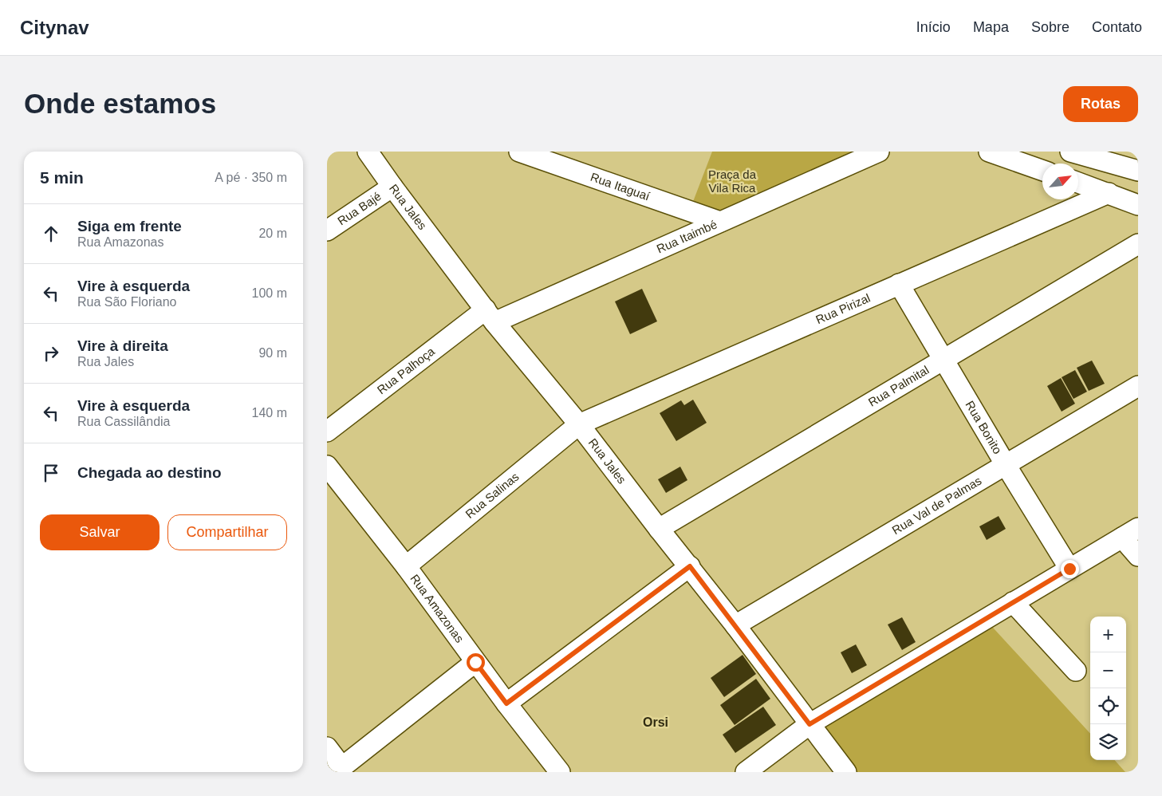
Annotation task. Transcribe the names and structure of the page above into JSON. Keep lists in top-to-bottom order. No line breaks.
{"streets":{"street":["Rua Itaguaí","Rua Jales","Rua Bajé","Rua Itaimbé","Rua Pirizal","Rua Palhoça","Rua Palmital","Rua Bonito","Rua Salinas","Rua Val de Palmas","Rua Amazonas"]},"crossings":[["Rua Itaguaí","Rua Itaimbé"],["Rua Jales","Rua Bajé"],["Rua Jales","Rua Itaimbé"],["Rua Jales","Rua Pirizal"],["Rua Jales","Rua Palhoça"],["Rua Jales","Rua Palmital"],["Rua Jales","Rua Salinas"],["Rua Jales","Rua Val de Palmas"],["Rua Itaimbé","Rua Palhoça"],["Rua Pirizal","Rua Bonito"],["Rua Pirizal","Rua Salinas"],["Rua Palmital","Rua Bonito"],["Rua Bonito","Rua Val de Palmas"],["Rua Salinas","Rua Amazonas"]],"districts":["Orsi"],"parks":["Praça da Vila Rica"],"north":"top right","page":{"header":"Citynav","nav":["Início","Mapa","Sobre","Contato"],"buttons":["Rotas",["Salvar","Compartilhar"]],"title":"Onde estamos","heading":["5 min","A pé · 350 m"],"list":[["Siga em frente","Rua Amazonas","20 m"],["Vire à esquerda","Rua São Floriano","100 m"],["Vire à direita","Rua Jales","90 m"],["Vire à esquerda","Rua Cassilândia","140 m"],"Chegada ao destino"],"map_buttons":["+","−"]}}
